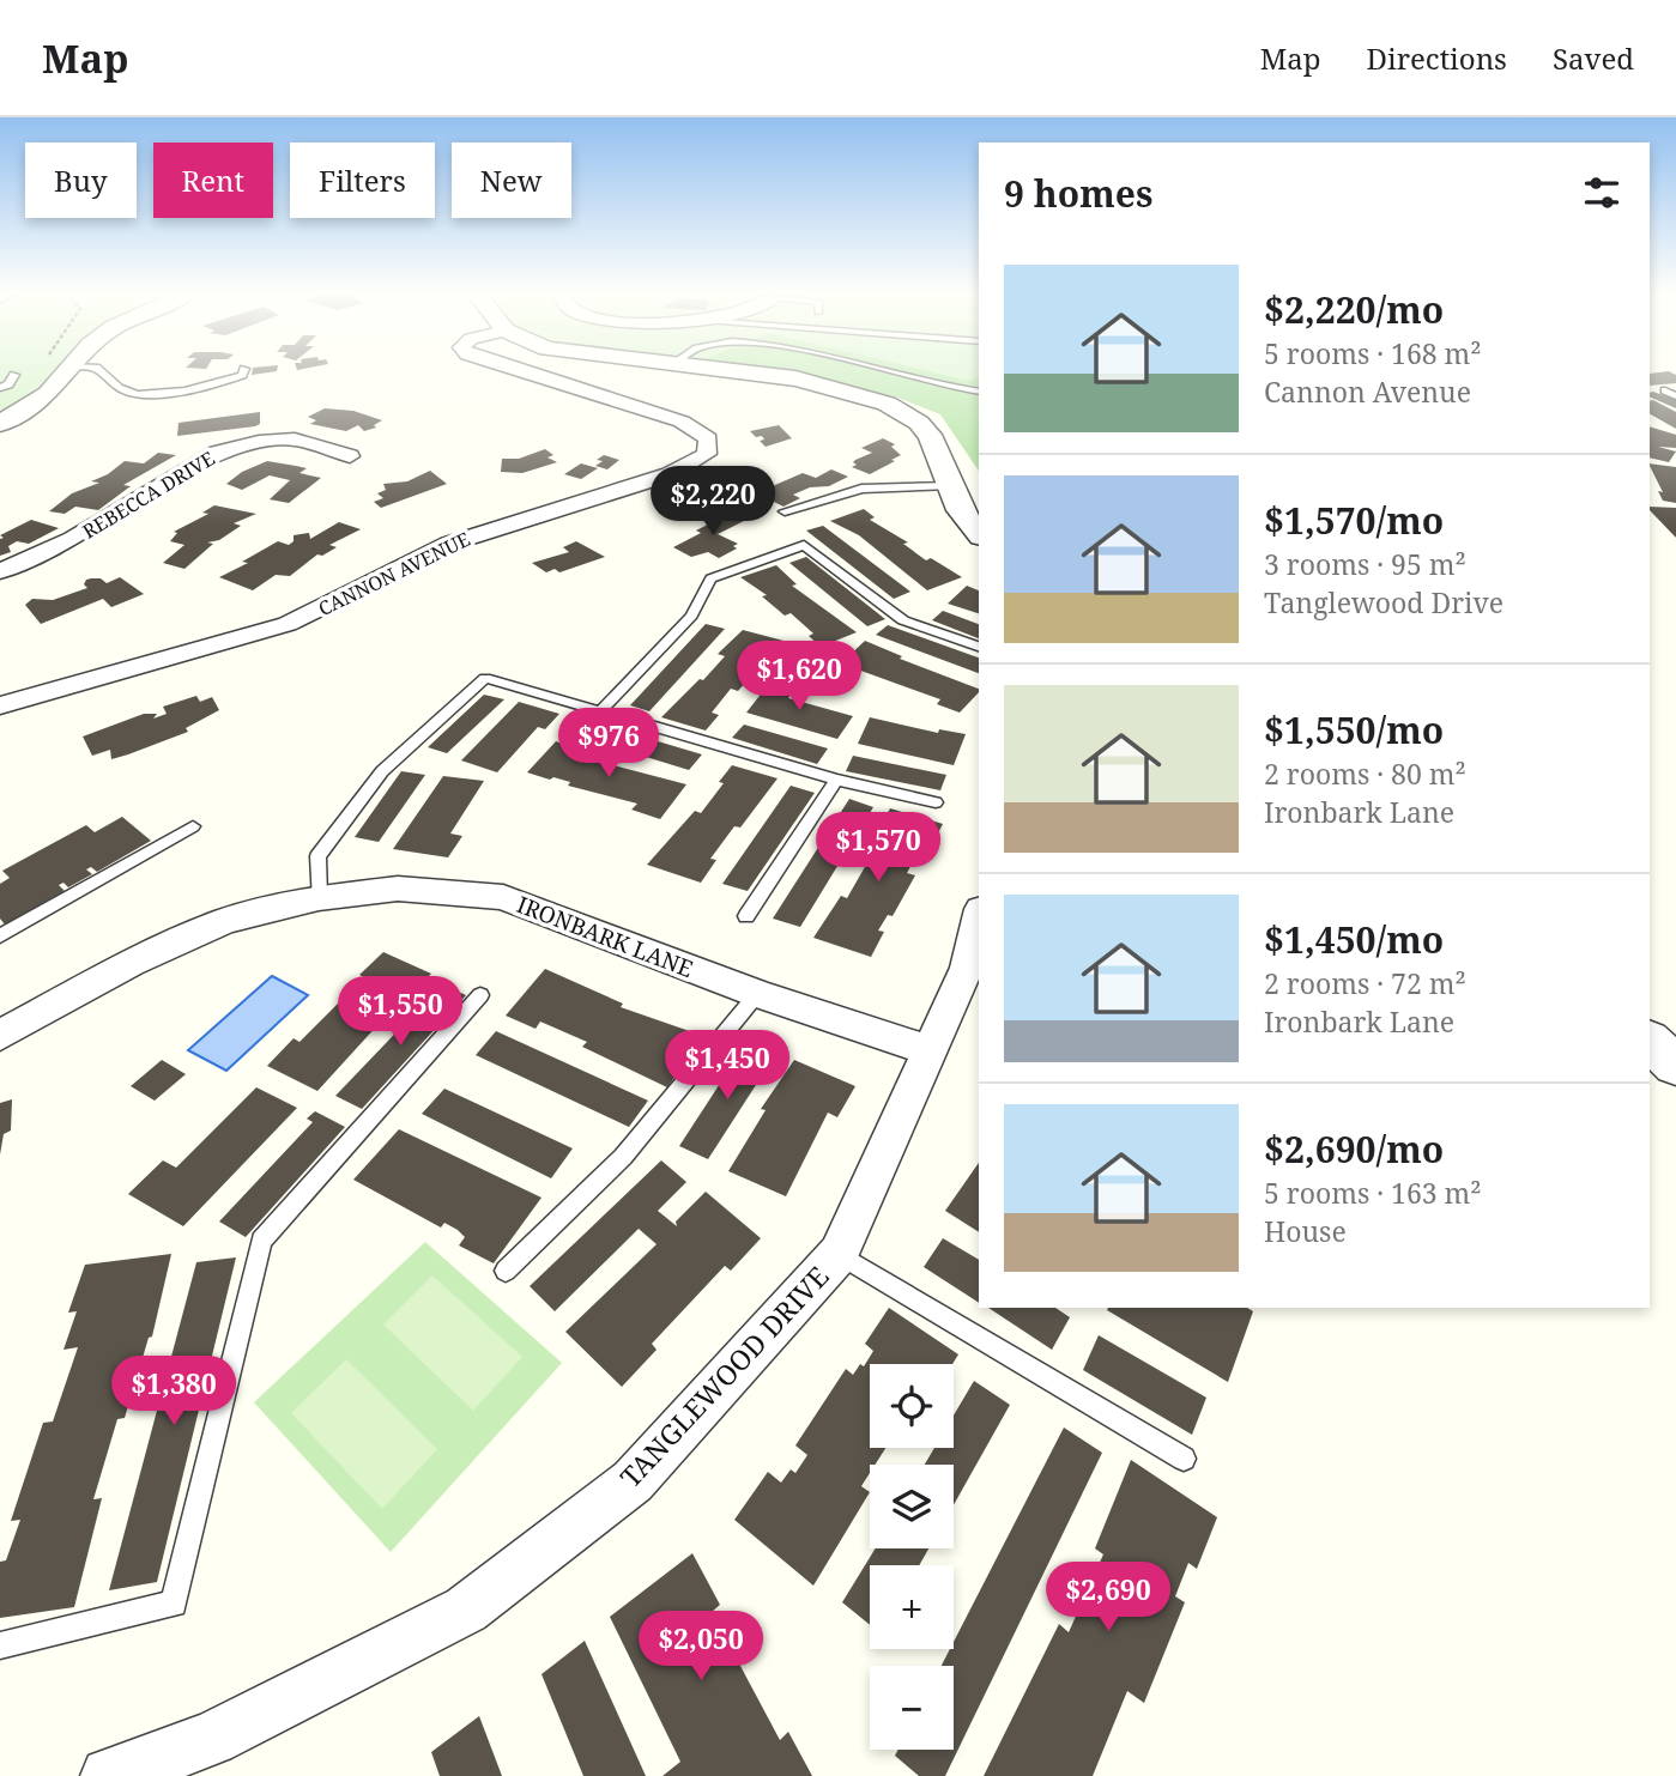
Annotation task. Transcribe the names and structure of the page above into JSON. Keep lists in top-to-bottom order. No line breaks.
{"streets":{"street":["REBECCA DRIVE","CANNON AVENUE","IRONBARK LANE","TANGLEWOOD DRIVE"]},"crossings":[["IRONBARK LANE","TANGLEWOOD DRIVE"]],"page":{"header":"Map","nav":["Map","Directions","Saved"],"chip":["Buy","Rent","Filters","New"],"heading":"9 homes","list":[{"name":"$2,220/mo","note":"5 rooms · 168 m² · Cannon Avenue"},{"name":"$1,570/mo","note":"3 rooms · 95 m² · Tanglewood Drive"},{"name":"$1,550/mo","note":"2 rooms · 80 m² · Ironbark Lane"},{"name":"$1,450/mo","note":"2 rooms · 72 m² · Ironbark Lane"},{"name":"$2,690/mo","note":"5 rooms · 163 m² · House"}],"price":["$2,220","$1,620","$976","$1,570","$1,550","$1,450","$1,380","$2,690","$2,050"],"map_buttons":["+","−"]}}
